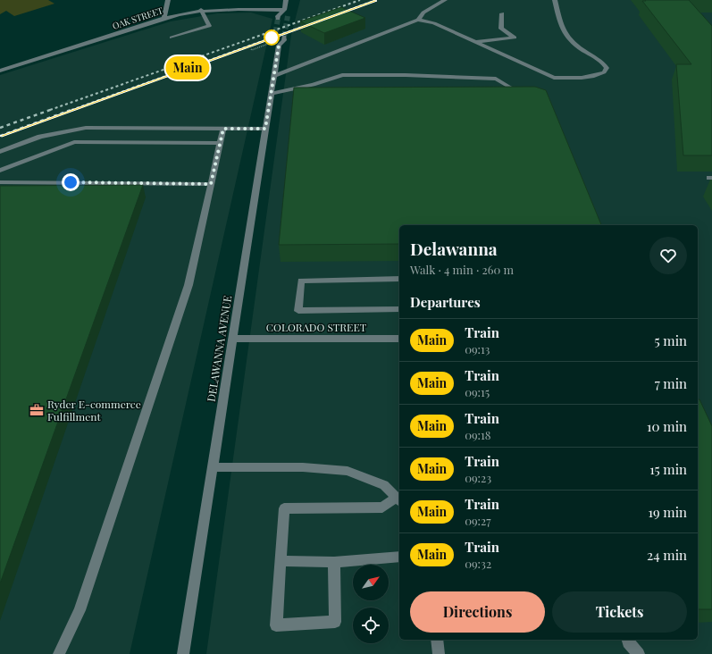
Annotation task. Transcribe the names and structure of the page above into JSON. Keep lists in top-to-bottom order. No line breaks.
{"streets":{"street":["OAK STREET","COLORADO STREET","DELAWANNA AVENUE"]},"crossings":[["COLORADO STREET","DELAWANNA AVENUE"]],"places":{"office":["Ryder E-commerce Fulfillment"]},"north":"top right","page":{"on_map":"Main","heading":[["Delawanna","Walk · 4 min · 260 m"],"Departures"],"list":[{"mark":"Main","name":"Train","note":"09:13","value":"5 min"},{"mark":"Main","name":"Train","note":"09:15","value":"7 min"},{"mark":"Main","name":"Train","note":"09:18","value":"10 min"},{"mark":"Main","name":"Train","note":"09:23","value":"15 min"},{"mark":"Main","name":"Train","note":"09:27","value":"19 min"},{"mark":"Main","name":"Train","note":"09:32","value":"24 min"}],"buttons":["Directions","Tickets"]}}
